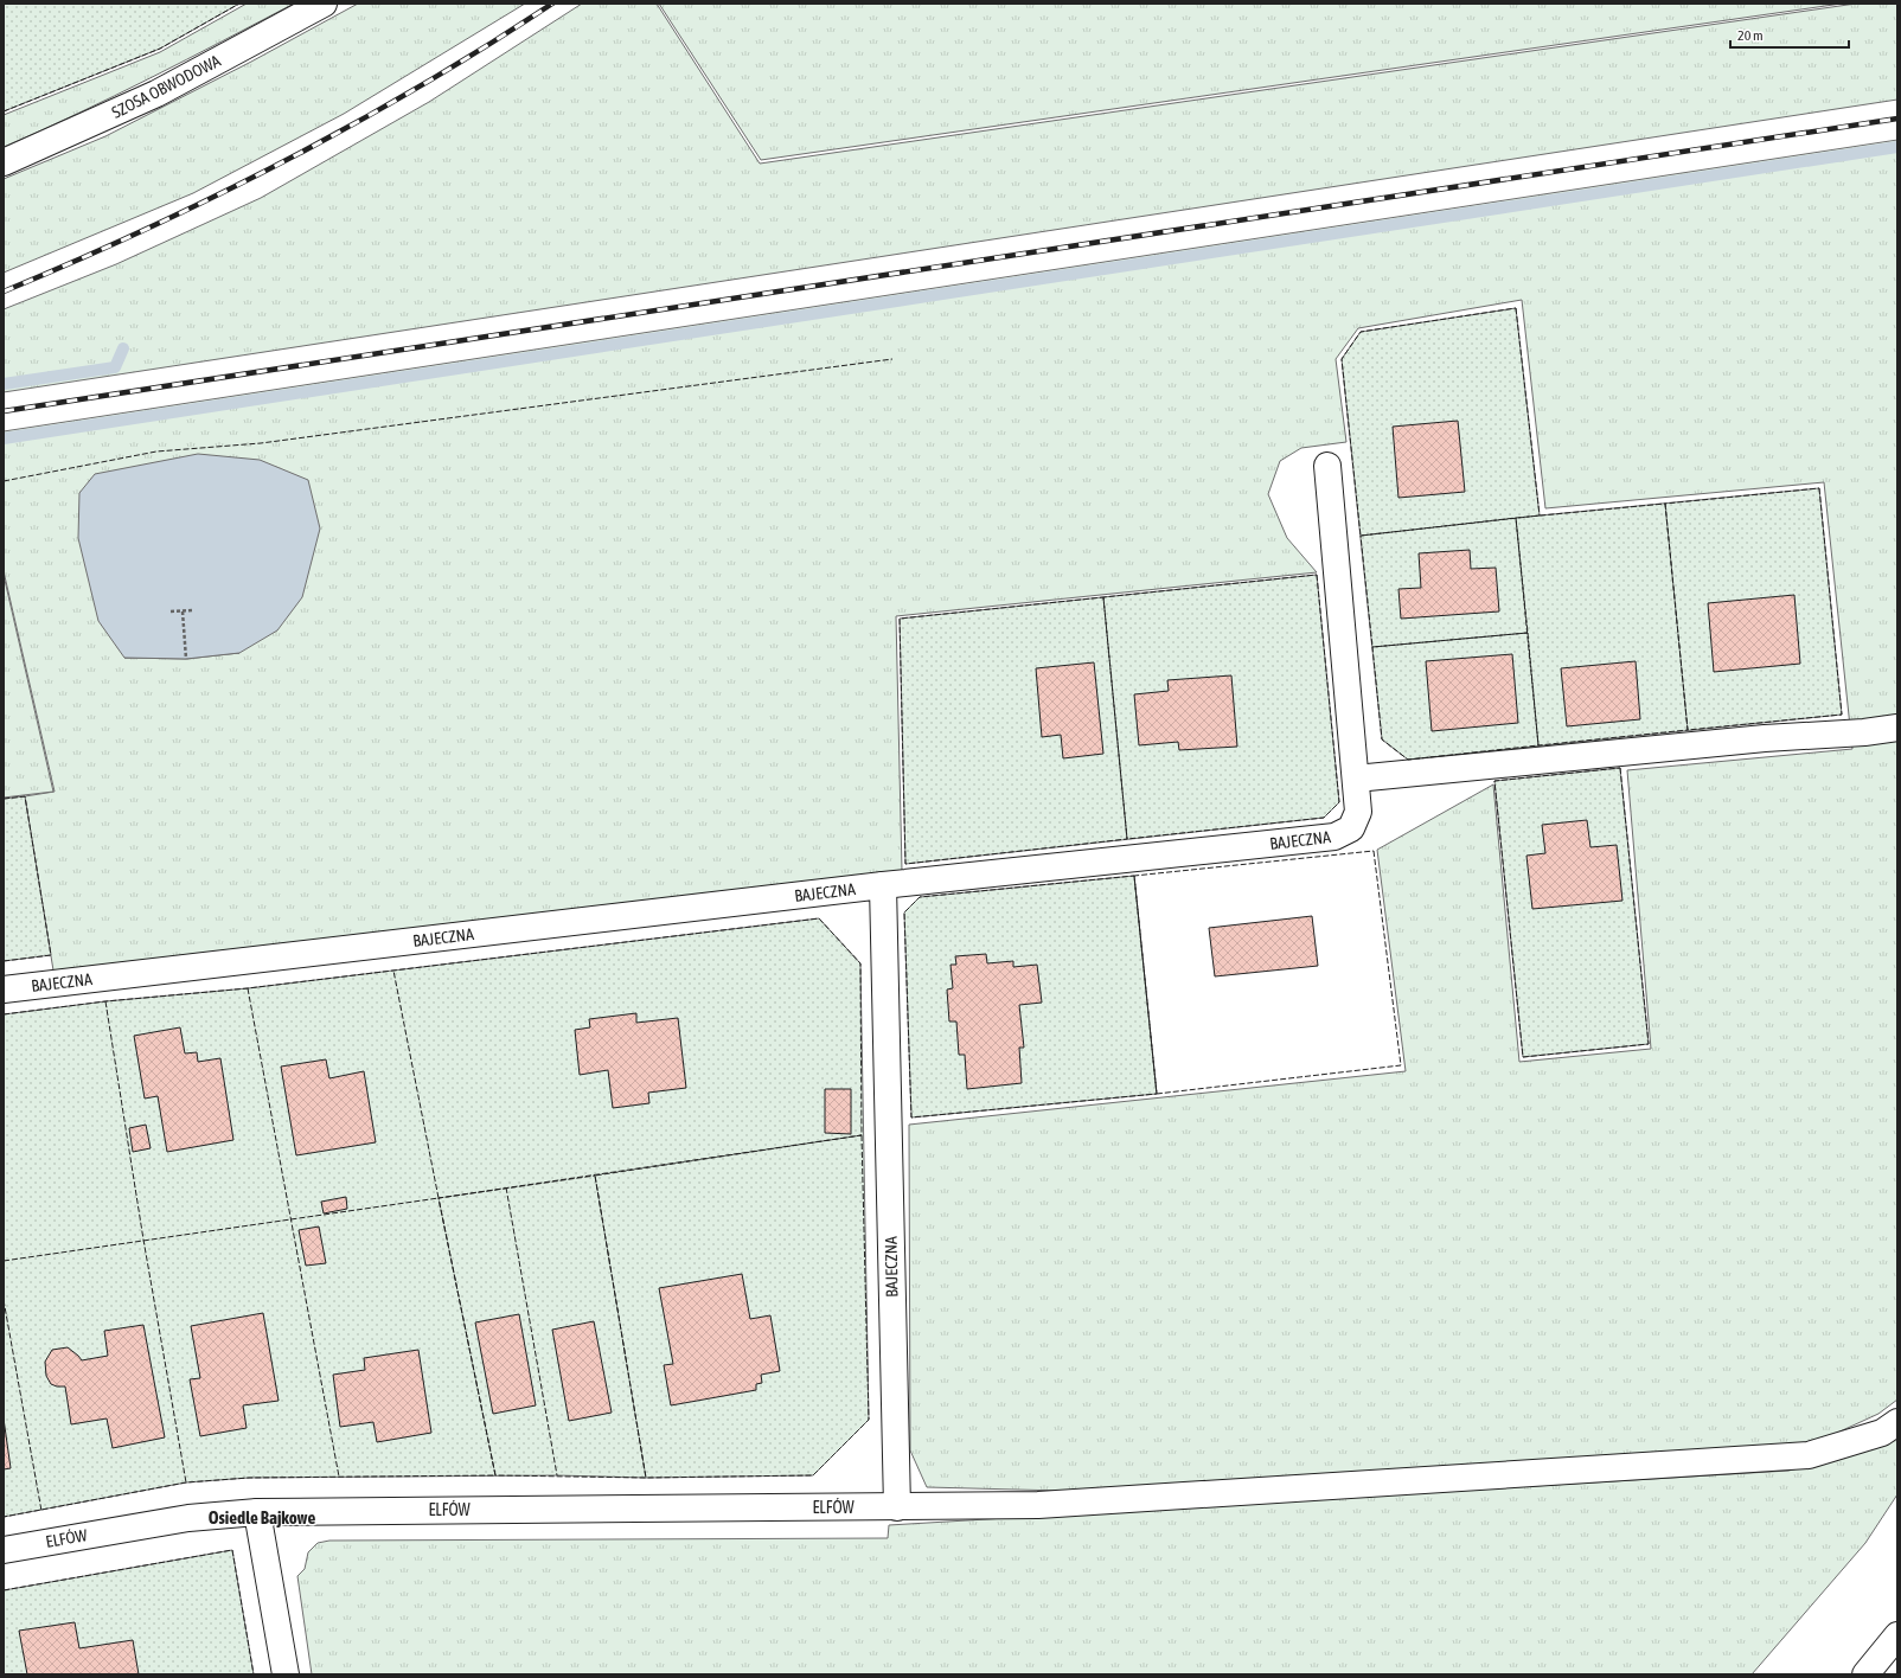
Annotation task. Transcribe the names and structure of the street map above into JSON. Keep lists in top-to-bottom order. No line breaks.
{"streets":{"street":["SZOSA OBWODOWA","BAJECZNA","ELFÓW"]},"crossings":[["BAJECZNA","ELFÓW"]],"districts":["Osiedle Bajkowe"],"scale_bar":"20 m"}
